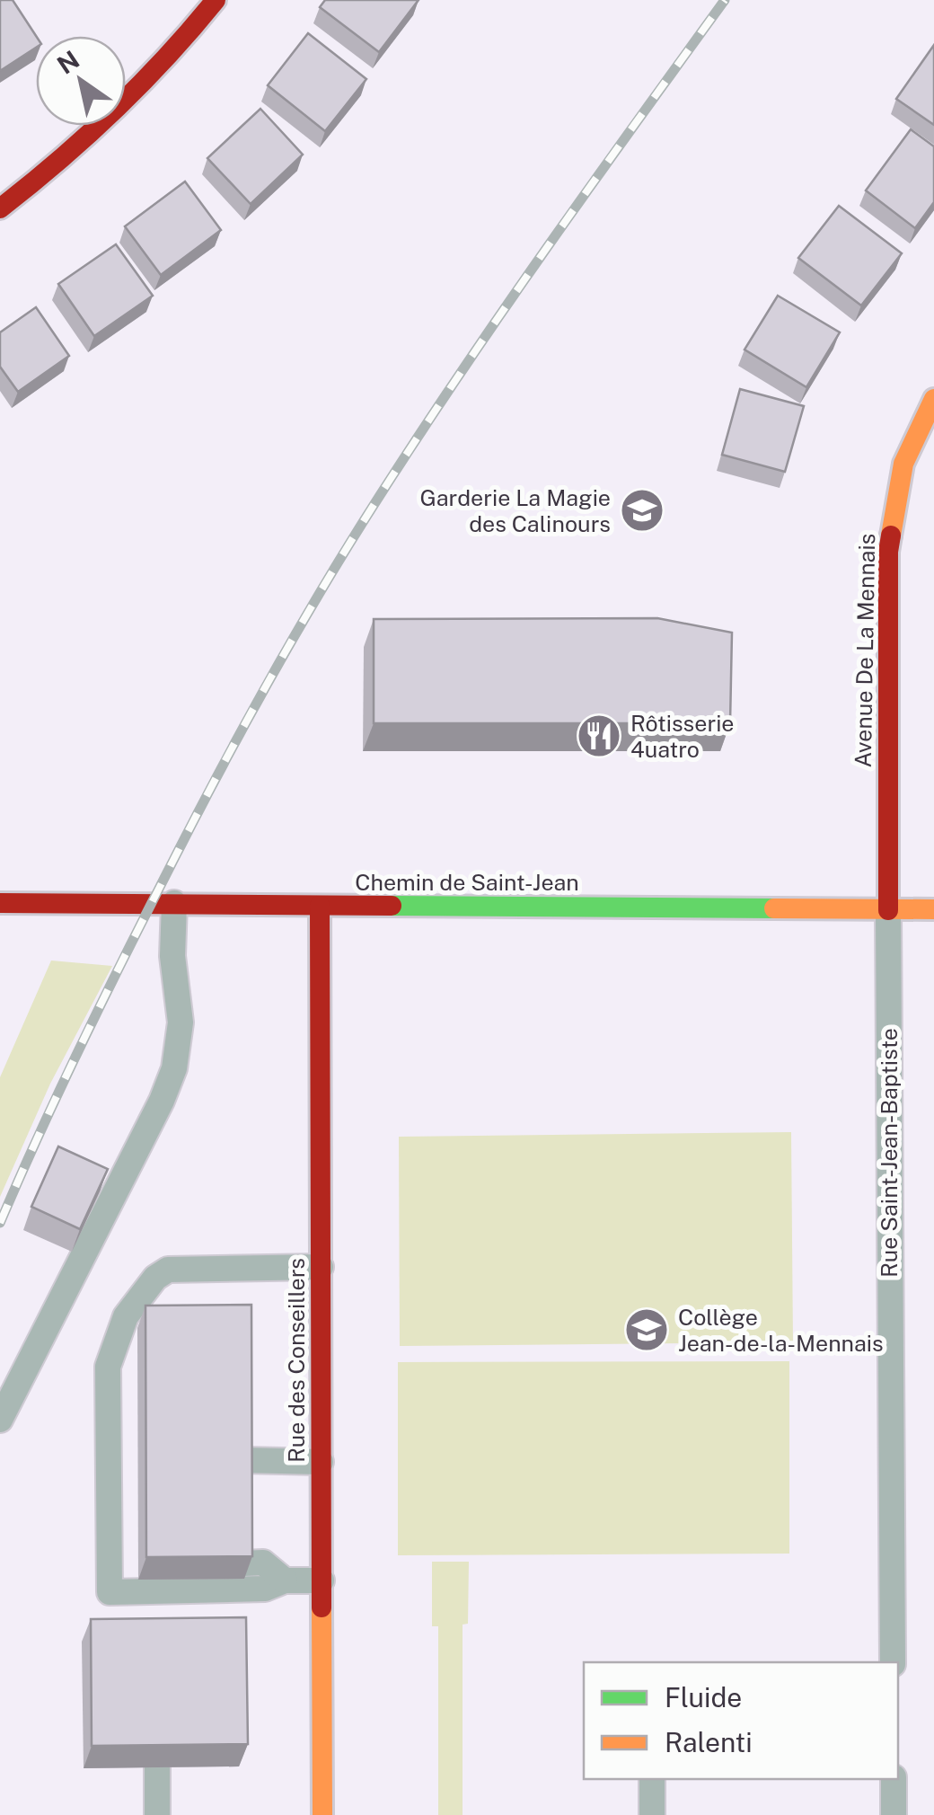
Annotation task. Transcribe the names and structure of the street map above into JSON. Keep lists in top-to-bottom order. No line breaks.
{"streets":{"street":["Avenue De La Mennais","Chemin de Saint-Jean","Rue des Conseillers"],"lane":["Rue Saint-Jean-Baptiste"]},"crossings":[["Avenue De La Mennais","Chemin de Saint-Jean"],["Avenue De La Mennais","Rue Saint-Jean-Baptiste"],["Chemin de Saint-Jean","Rue Saint-Jean-Baptiste"],["Chemin de Saint-Jean","Rue des Conseillers"]],"places":{"school or university":["Garderie La Magie des Calinours","Collège Jean-de-la-Mennais"],"restaurant":["Rôtisserie 4uatro"]},"legend":["Fluide","Ralenti"],"north":"top left"}
